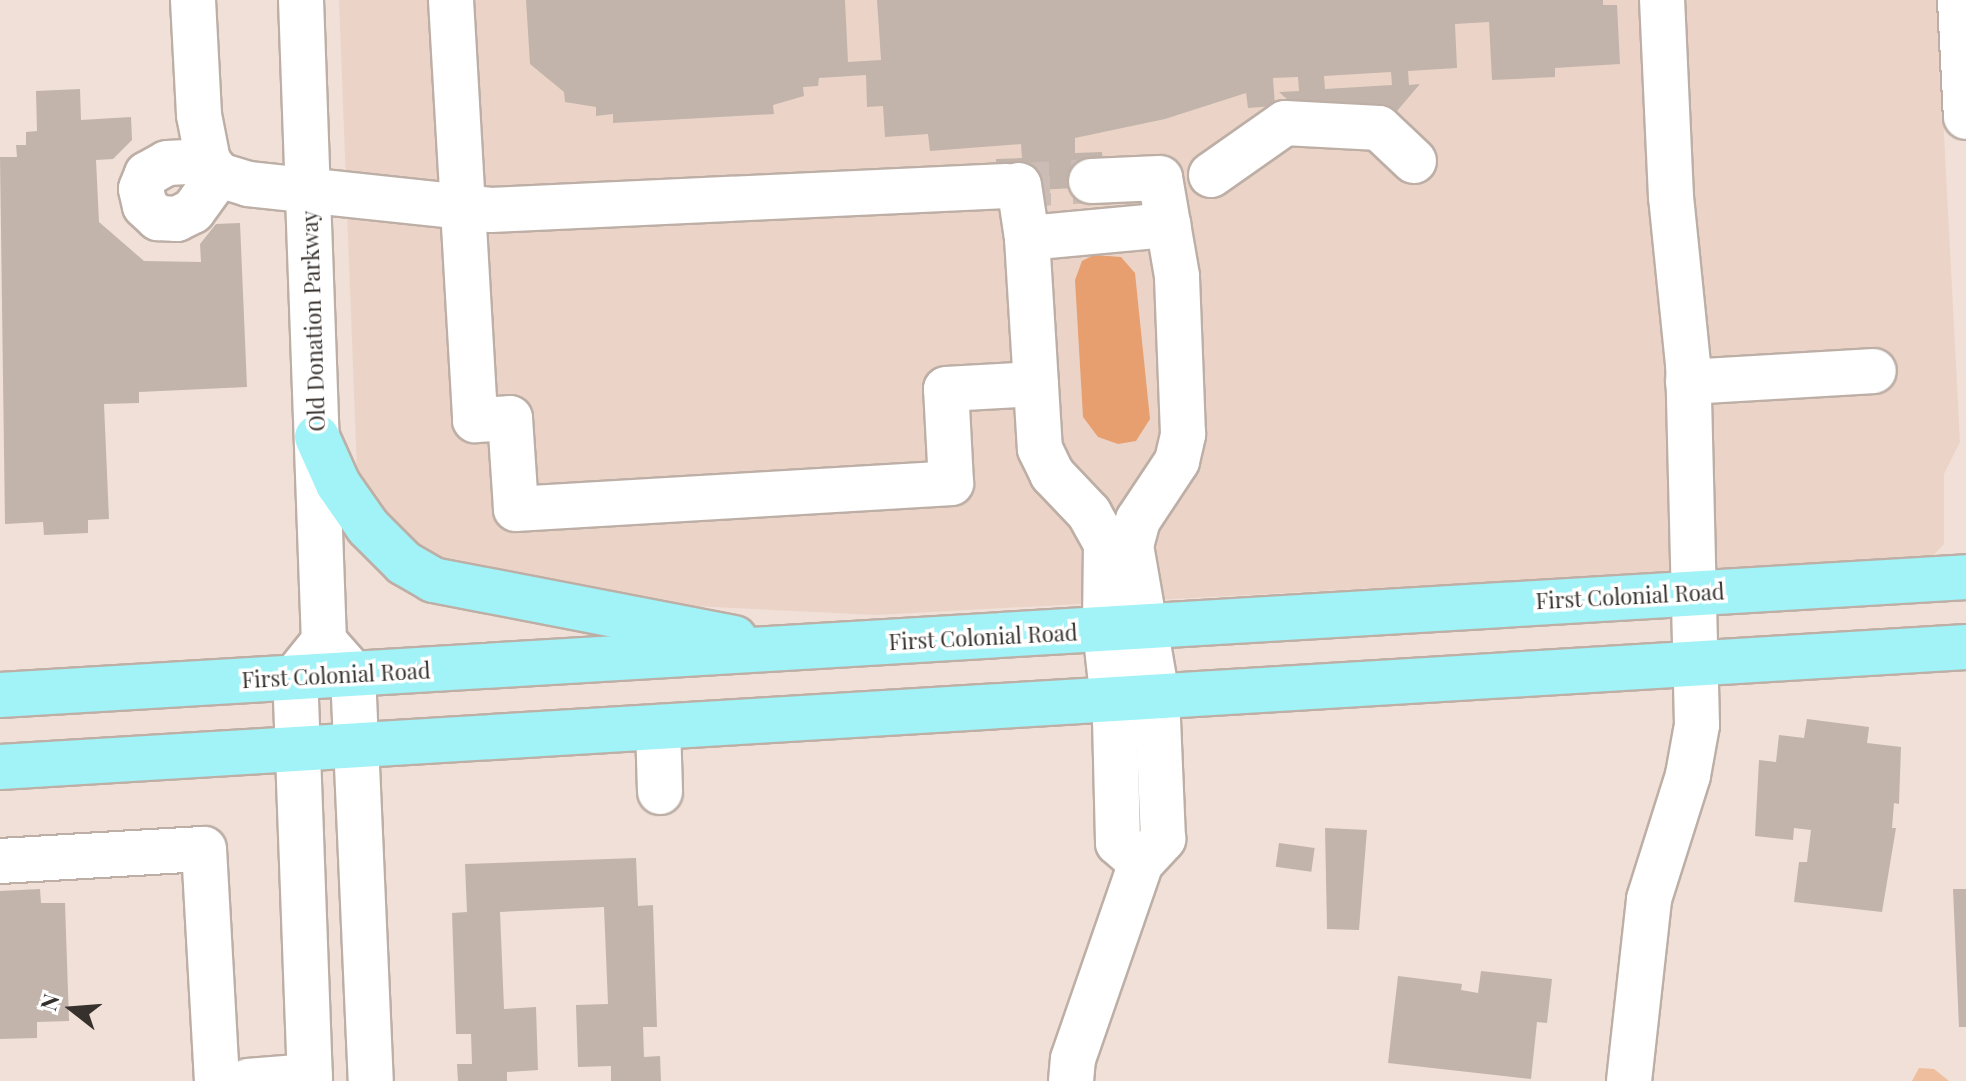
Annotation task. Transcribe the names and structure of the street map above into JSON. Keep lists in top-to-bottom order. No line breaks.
{"streets":{"main road":["First Colonial Road"],"street":["Old Donation Parkway"]},"north":"left"}
